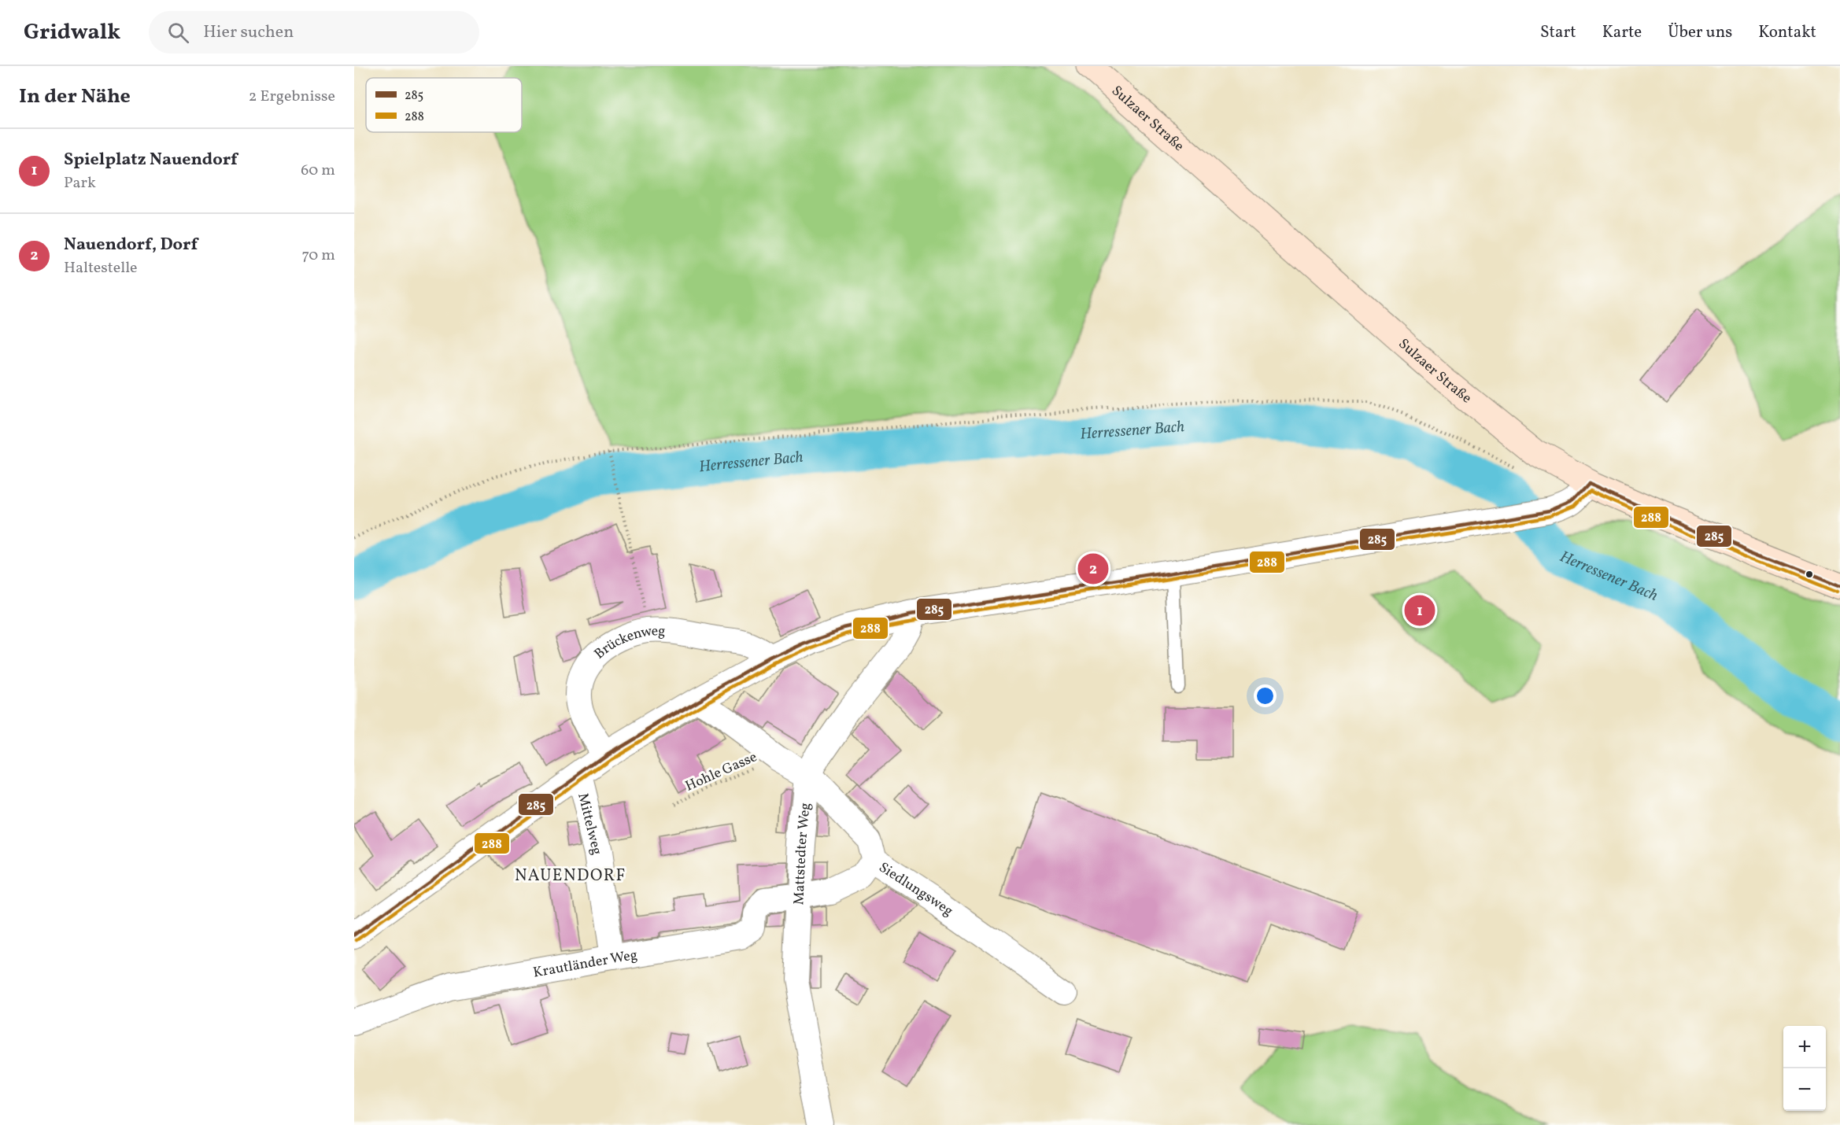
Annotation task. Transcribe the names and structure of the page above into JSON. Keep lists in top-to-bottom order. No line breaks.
{"streets":{"main road":["Sulzaer Straße"],"street":["Brückenweg","Mittelweg","Mattstedter Weg","Siedlungsweg","Krautländer Weg"],"path":["Hohle Gasse"]},"crossings":[["Hohle Gasse","Siedlungsweg"],["Mittelweg","Krautländer Weg"],["Mattstedter Weg","Siedlungsweg"],["Mattstedter Weg","Krautländer Weg"],["Siedlungsweg","Krautländer Weg"]],"districts":["NAUENDORF"],"water":["Herressener Bach"],"lines":["transit line 285","transit line 288"],"legend":["285","288"],"page":{"header":"Gridwalk","search":"Hier suchen","nav":["Start","Karte","Über uns","Kontakt"],"heading":["In der Nähe","2 Ergebnisse"],"list":[{"mark":"1","name":"Spielplatz Nauendorf","note":"Park","value":"60 m"},{"mark":"2","name":"Nauendorf, Dorf","note":"Haltestelle","value":"70 m"}],"pins":["2","1"],"map_buttons":["+","−"]}}
